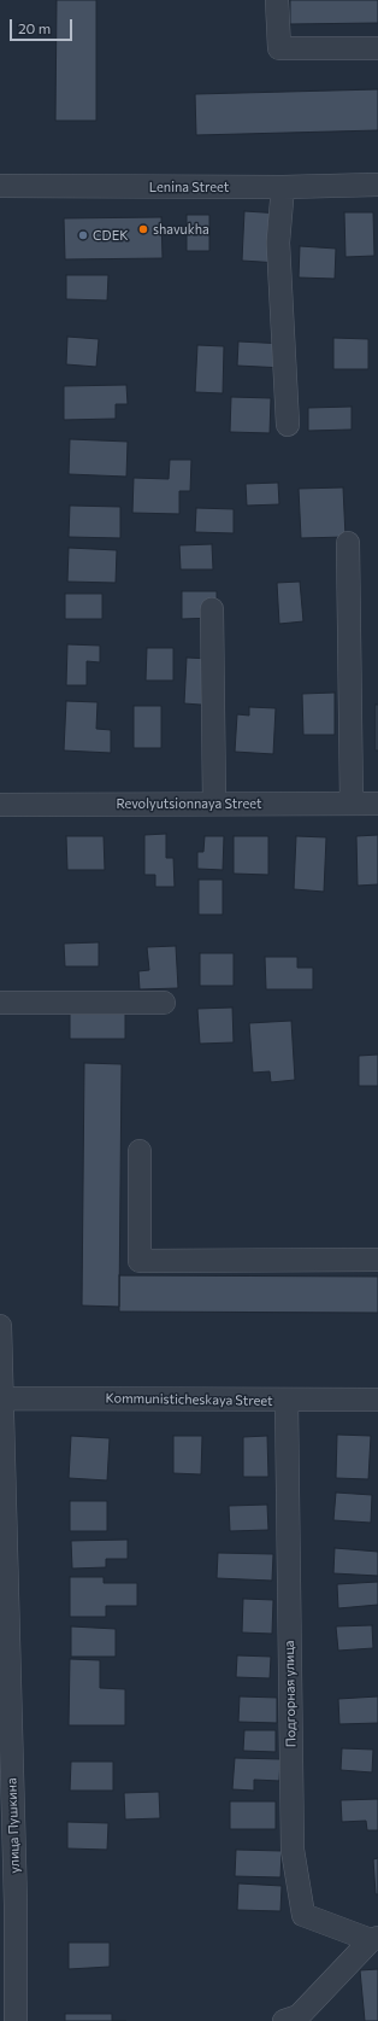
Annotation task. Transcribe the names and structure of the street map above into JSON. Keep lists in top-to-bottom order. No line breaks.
{"streets":{"street":["Lenina Street","Revolyutsionnaya Street","Kommunisticheskaya Street","Подгорная улица","улица Пушкина"]},"crossings":[["Kommunisticheskaya Street","Подгорная улица"],["Kommunisticheskaya Street","улица Пушкина"]],"places":["shavukha","CDEK"],"scale_bar":"20 m"}
